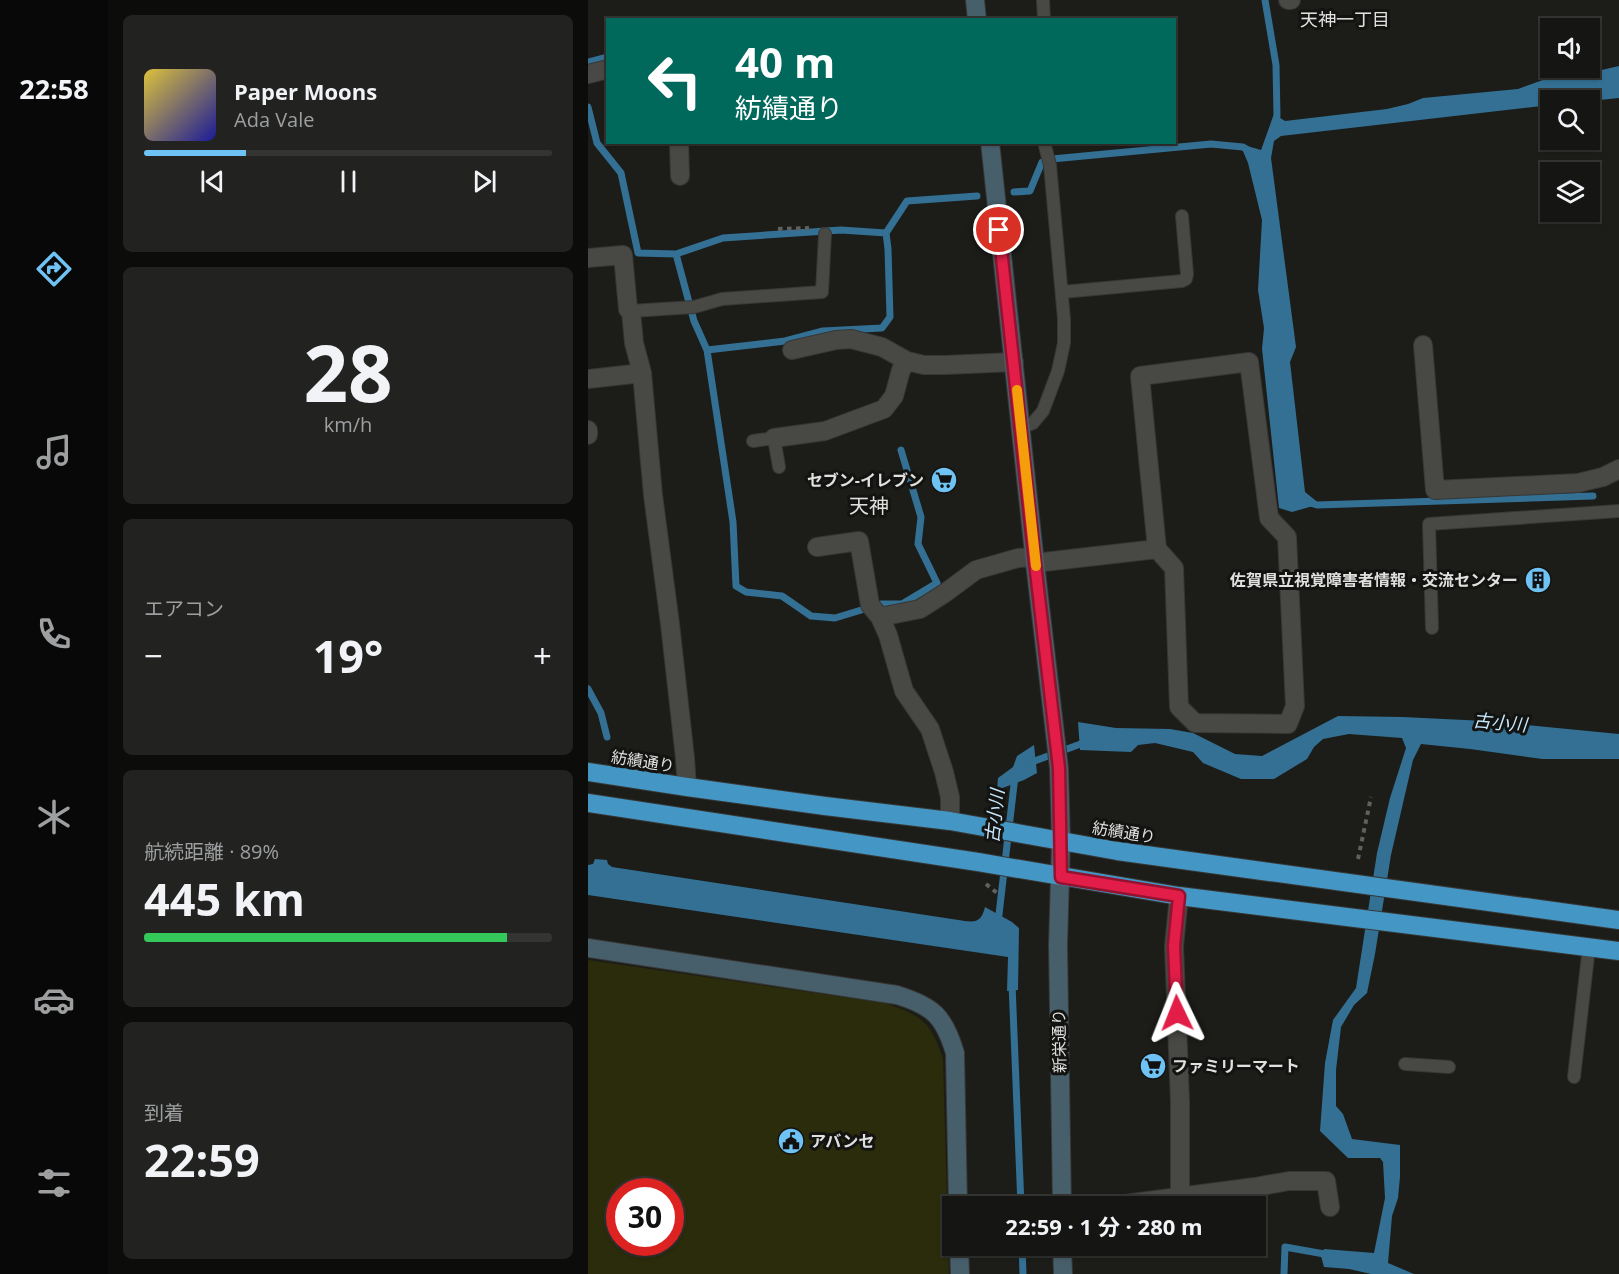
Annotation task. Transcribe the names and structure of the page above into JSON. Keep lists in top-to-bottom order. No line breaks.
{"streets":{"highway":["紡績通り"],"street":["新栄通り"]},"crossings":[["紡績通り","新栄通り"]],"districts":["天神一丁目","天神"],"water":["古小川"],"places":{"supermarket":["セブン-イレブン","ファミリーマート"],"building":["佐賀県立視覚障害者情報・交流センター"],"public building":["アバンセ"]},"page":{"tabs":"22:58","turn":["40 m","紡績通り"],"song":["Paper Moons","Ada Vale"],"tile":[["28","km/h"],"エアコン",["航続距離 · 89%","445 km"],["到着","22:59"]],"heat":["−","19°","+"],"limit":"30","trip":"22:59 · 1 分 · 280 m"}}
